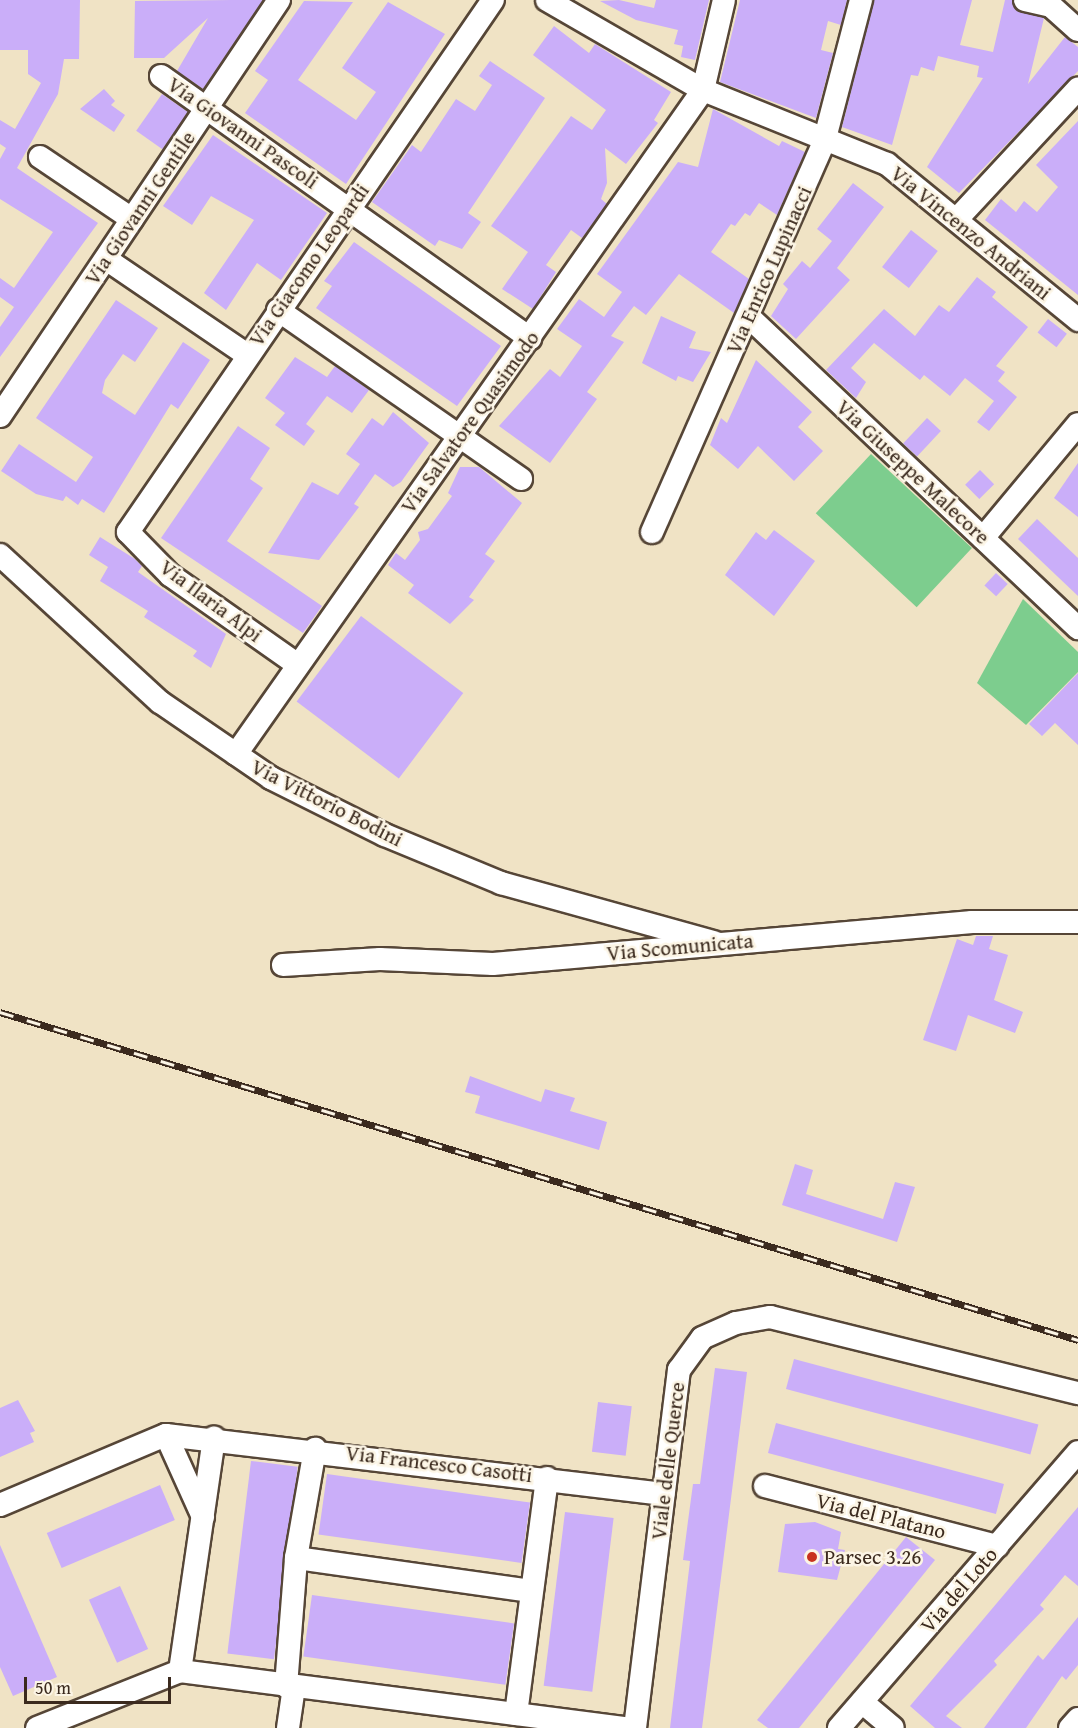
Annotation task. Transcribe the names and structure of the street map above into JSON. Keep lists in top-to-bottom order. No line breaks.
{"streets":{"street":["Via Giovanni Pascoli","Via Giovanni Gentile","Via Vincenzo Andriani","Via Giacomo Leopardi","Via Enrico Lupinacci","Via Salvatore Quasimodo","Via Giuseppe Malecore","Via Ilaria Alpi","Via Vittorio Bodini","Via Scomunicata","Viale delle Querce","Via Francesco Casotti","Via del Platano","Via del Loto"]},"crossings":[["Via Giovanni Pascoli","Via Giovanni Gentile"],["Via Giovanni Pascoli","Via Giacomo Leopardi"],["Via Giovanni Pascoli","Via Salvatore Quasimodo"],["Via Vincenzo Andriani","Via Enrico Lupinacci"],["Via Vincenzo Andriani","Via Salvatore Quasimodo"],["Via Giacomo Leopardi","Via Ilaria Alpi"],["Via Enrico Lupinacci","Via Giuseppe Malecore"],["Via Salvatore Quasimodo","Via Ilaria Alpi"],["Via Salvatore Quasimodo","Via Vittorio Bodini"],["Via Vittorio Bodini","Via Scomunicata"],["Viale delle Querce","Via Francesco Casotti"],["Via del Platano","Via del Loto"]],"places":["Parsec 3.26"],"scale_bar":"50 m"}
